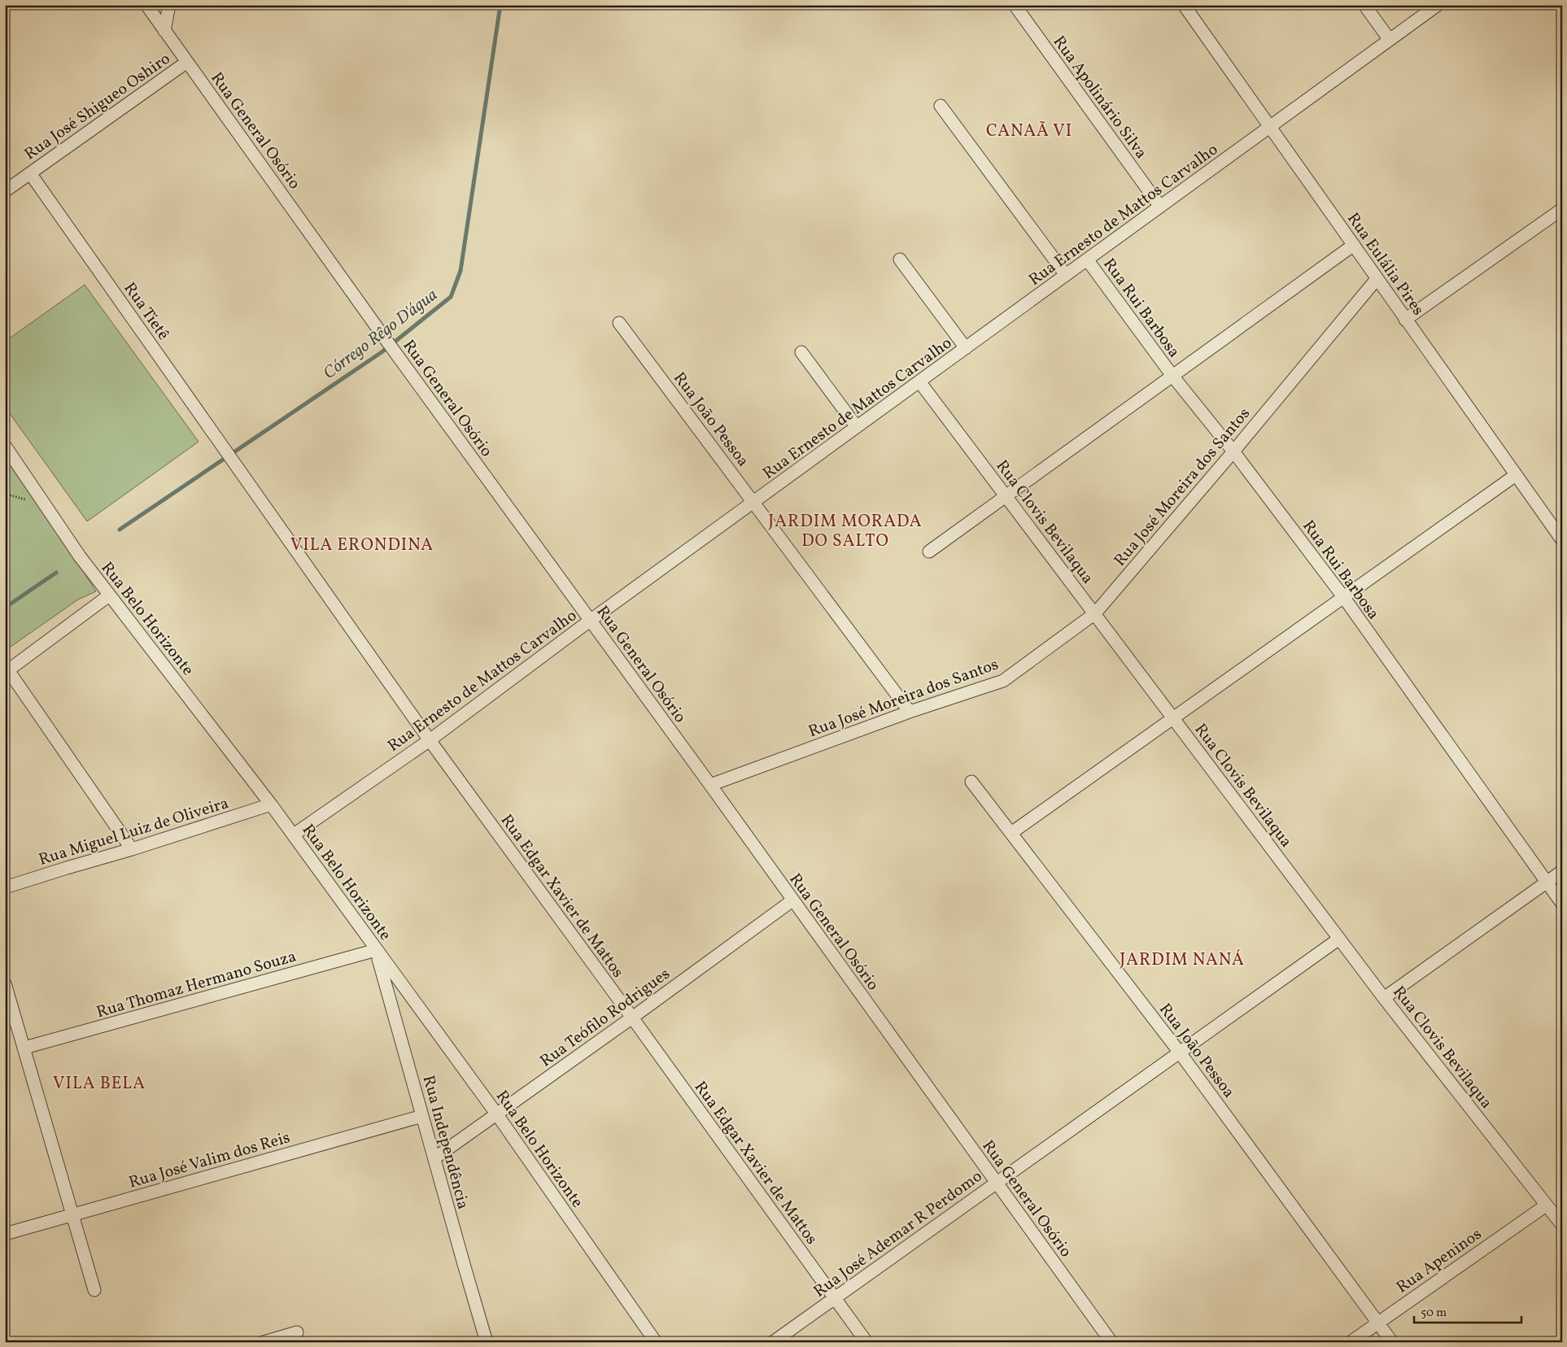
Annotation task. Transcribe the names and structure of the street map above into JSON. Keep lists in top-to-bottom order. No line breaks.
{"streets":{"street":["Rua Apolinário Silva","Rua José Shigueo Oshiro","Rua General Osório","Rua Ernesto de Mattos Carvalho","Rua Eulália Pires","Rua Rui Barbosa","Rua Tietê","Rua João Pessoa","Rua José Moreira dos Santos","Rua Clovis Bevilaqua","Rua Belo Horizonte","Rua Miguel Luiz de Oliveira","Rua Edgar Xavier de Mattos","Rua Thomaz Hermano Souza","Rua Teófilo Rodrigues","Rua Independência","Rua José Valim dos Reis","Rua José Ademar R Perdomo","Rua Apeninos"]},"crossings":[["Rua Apolinário Silva","Rua Ernesto de Mattos Carvalho"],["Rua José Shigueo Oshiro","Rua General Osório"],["Rua José Shigueo Oshiro","Rua Tietê"],["Rua General Osório","Rua Ernesto de Mattos Carvalho"],["Rua General Osório","Rua José Moreira dos Santos"],["Rua General Osório","Rua Teófilo Rodrigues"],["Rua General Osório","Rua José Ademar R Perdomo"],["Rua Ernesto de Mattos Carvalho","Rua Eulália Pires"],["Rua Ernesto de Mattos Carvalho","Rua Rui Barbosa"],["Rua Ernesto de Mattos Carvalho","Rua João Pessoa"],["Rua Ernesto de Mattos Carvalho","Rua Clovis Bevilaqua"],["Rua Ernesto de Mattos Carvalho","Rua Belo Horizonte"],["Rua Ernesto de Mattos Carvalho","Rua Edgar Xavier de Mattos"],["Rua Eulália Pires","Rua José Moreira dos Santos"],["Rua Rui Barbosa","Rua José Moreira dos Santos"],["Rua Tietê","Rua Edgar Xavier de Mattos"],["Rua João Pessoa","Rua José Moreira dos Santos"],["Rua João Pessoa","Rua José Ademar R Perdomo"],["Rua João Pessoa","Rua Apeninos"],["Rua José Moreira dos Santos","Rua Clovis Bevilaqua"],["Rua Clovis Bevilaqua","Rua José Ademar R Perdomo"],["Rua Clovis Bevilaqua","Rua Apeninos"],["Rua Belo Horizonte","Rua Miguel Luiz de Oliveira"],["Rua Belo Horizonte","Rua Thomaz Hermano Souza"],["Rua Belo Horizonte","Rua Teófilo Rodrigues"],["Rua Belo Horizonte","Rua Independência"],["Rua Edgar Xavier de Mattos","Rua Teófilo Rodrigues"],["Rua Edgar Xavier de Mattos","Rua José Ademar R Perdomo"],["Rua Thomaz Hermano Souza","Rua Independência"],["Rua Teófilo Rodrigues","Rua Independência"],["Rua Independência","Rua José Valim dos Reis"]],"districts":["CANAÃ VI","JARDIM MORADA DO SALTO","VILA ERONDINA","JARDIM NANÁ","VILA BELA"],"water":["Córrego Rêgo D'água"],"scale_bar":"50 m"}
